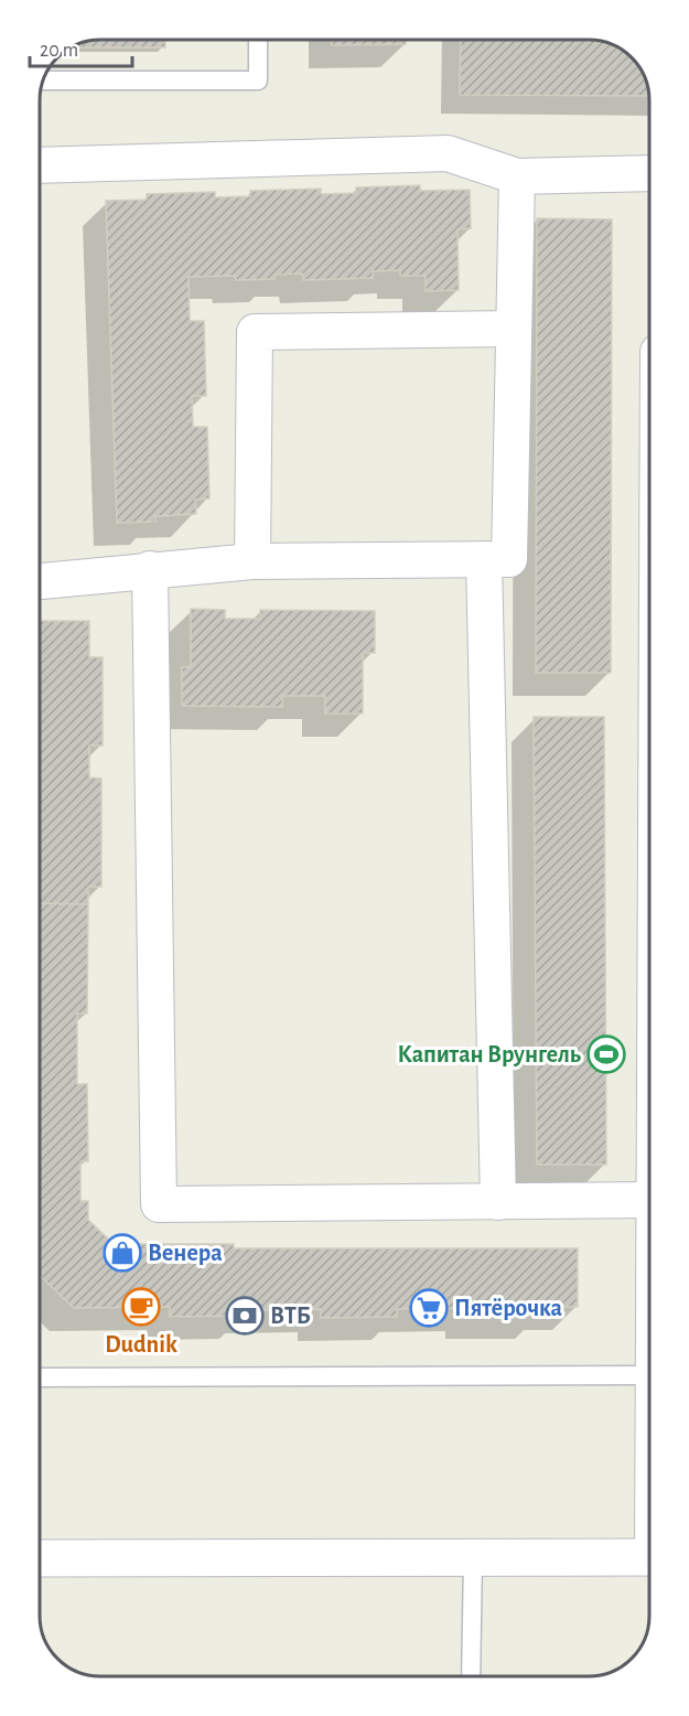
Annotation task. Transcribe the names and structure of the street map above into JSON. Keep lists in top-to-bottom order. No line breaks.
{"places":{"sports":["Капитан Врунгель"],"shop":["Венера"],"cafe":["Dudnik"],"supermarket":["Пятёрочка"],"bank":["ВТБ"]},"scale_bar":"20 m"}
